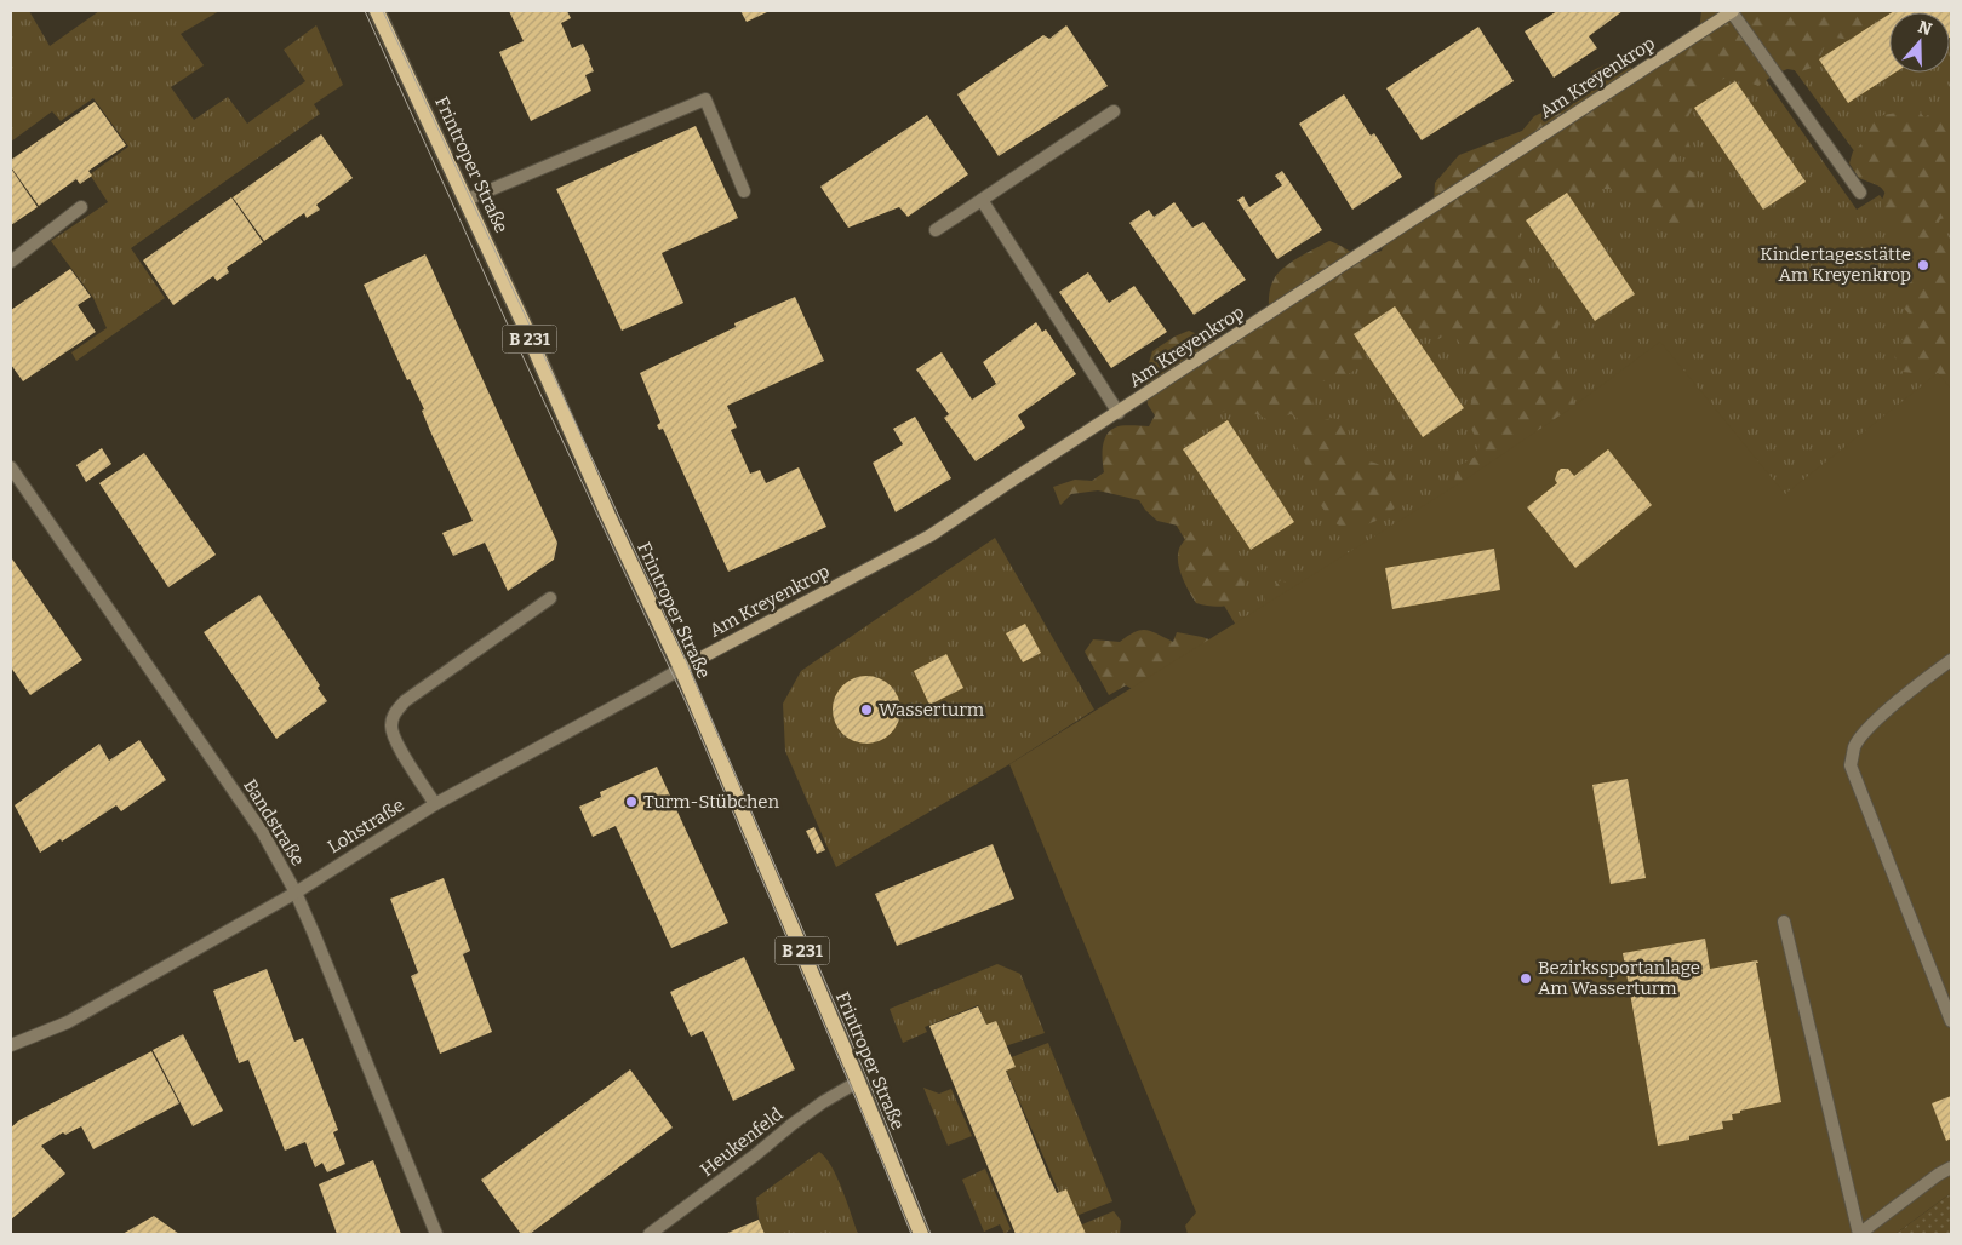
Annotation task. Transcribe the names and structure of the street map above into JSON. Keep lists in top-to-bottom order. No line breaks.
{"streets":{"main road":["Am Kreyenkrop","Frintroper Straße","B 231"],"street":["Bandstraße","Lohstraße","Heukenfeld"]},"crossings":[["Am Kreyenkrop","Frintroper Straße"],["Am Kreyenkrop","Lohstraße"],["Frintroper Straße","Heukenfeld"],["Bandstraße","Lohstraße"]],"places":["Kindertagesstätte Am Kreyenkrop","Wasserturm","Turm-Stübchen","Bezirkssportanlage Am Wasserturm"],"north":"top"}
